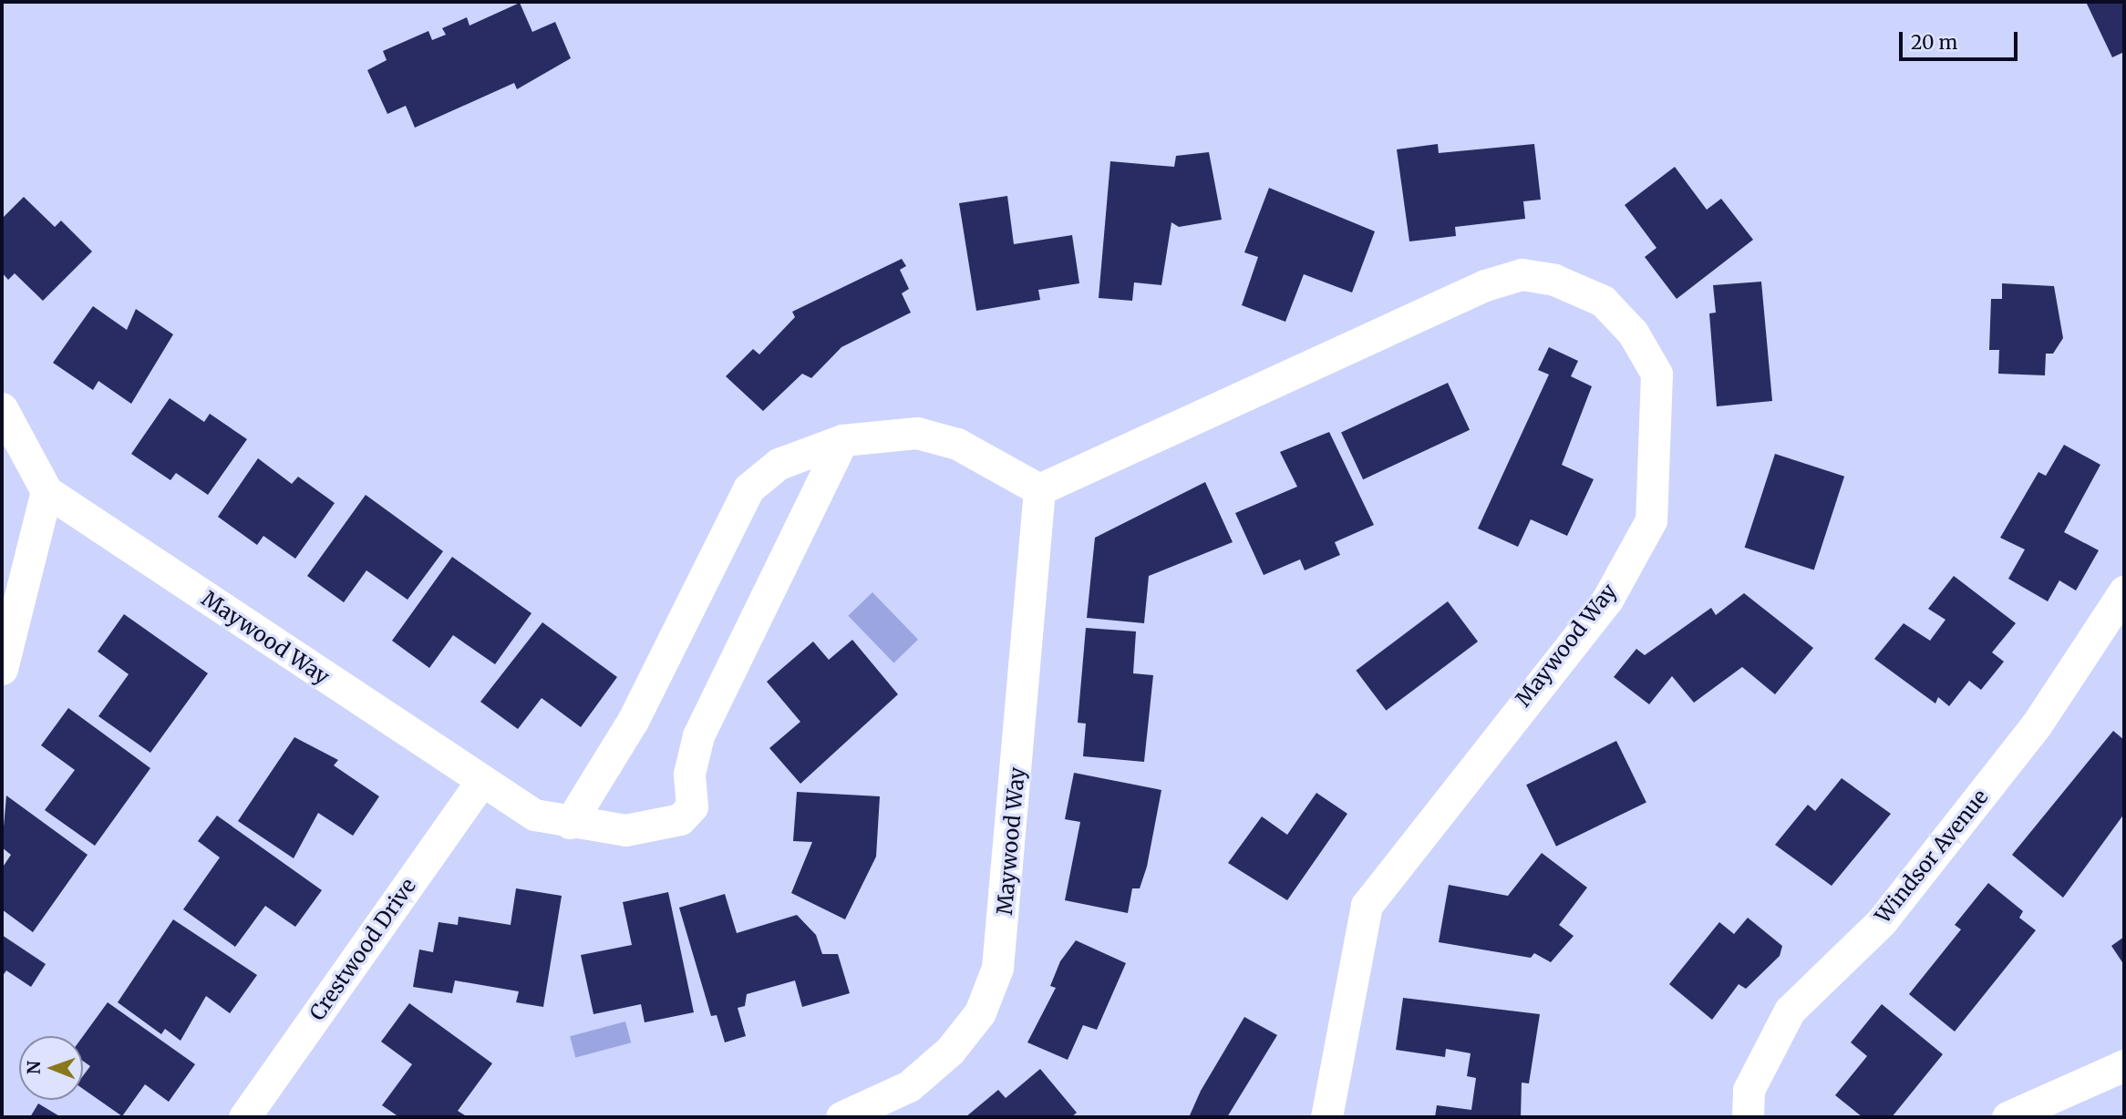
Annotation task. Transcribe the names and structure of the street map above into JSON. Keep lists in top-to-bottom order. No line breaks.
{"streets":{"street":["Maywood Way","Windsor Avenue","Crestwood Drive"]},"crossings":[["Maywood Way","Crestwood Drive"]],"scale_bar":"20 m","north":"left"}
